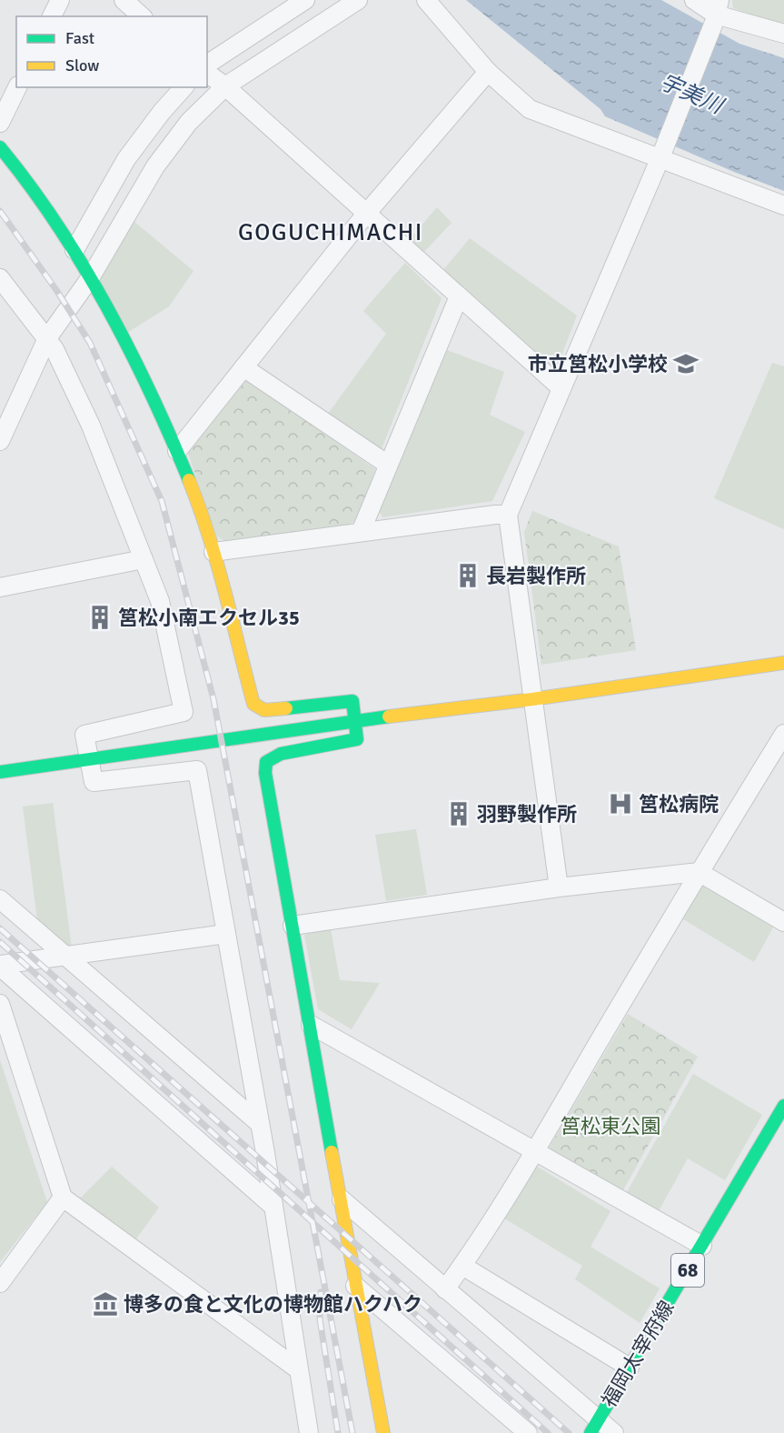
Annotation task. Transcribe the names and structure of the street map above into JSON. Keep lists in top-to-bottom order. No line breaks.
{"streets":{"street":["68","福岡太宰府線"]},"districts":["GOGUCHIMACHI"],"water":["宇美川"],"parks":["筥松東公園"],"places":{"school or university":["市立筥松小学校"],"building":["長岩製作所","筥松小南エクセル35","羽野製作所"],"hospital":["筥松病院"],"museum":["博多の食と文化の博物館ハクハク"]},"legend":["Fast","Slow"]}
